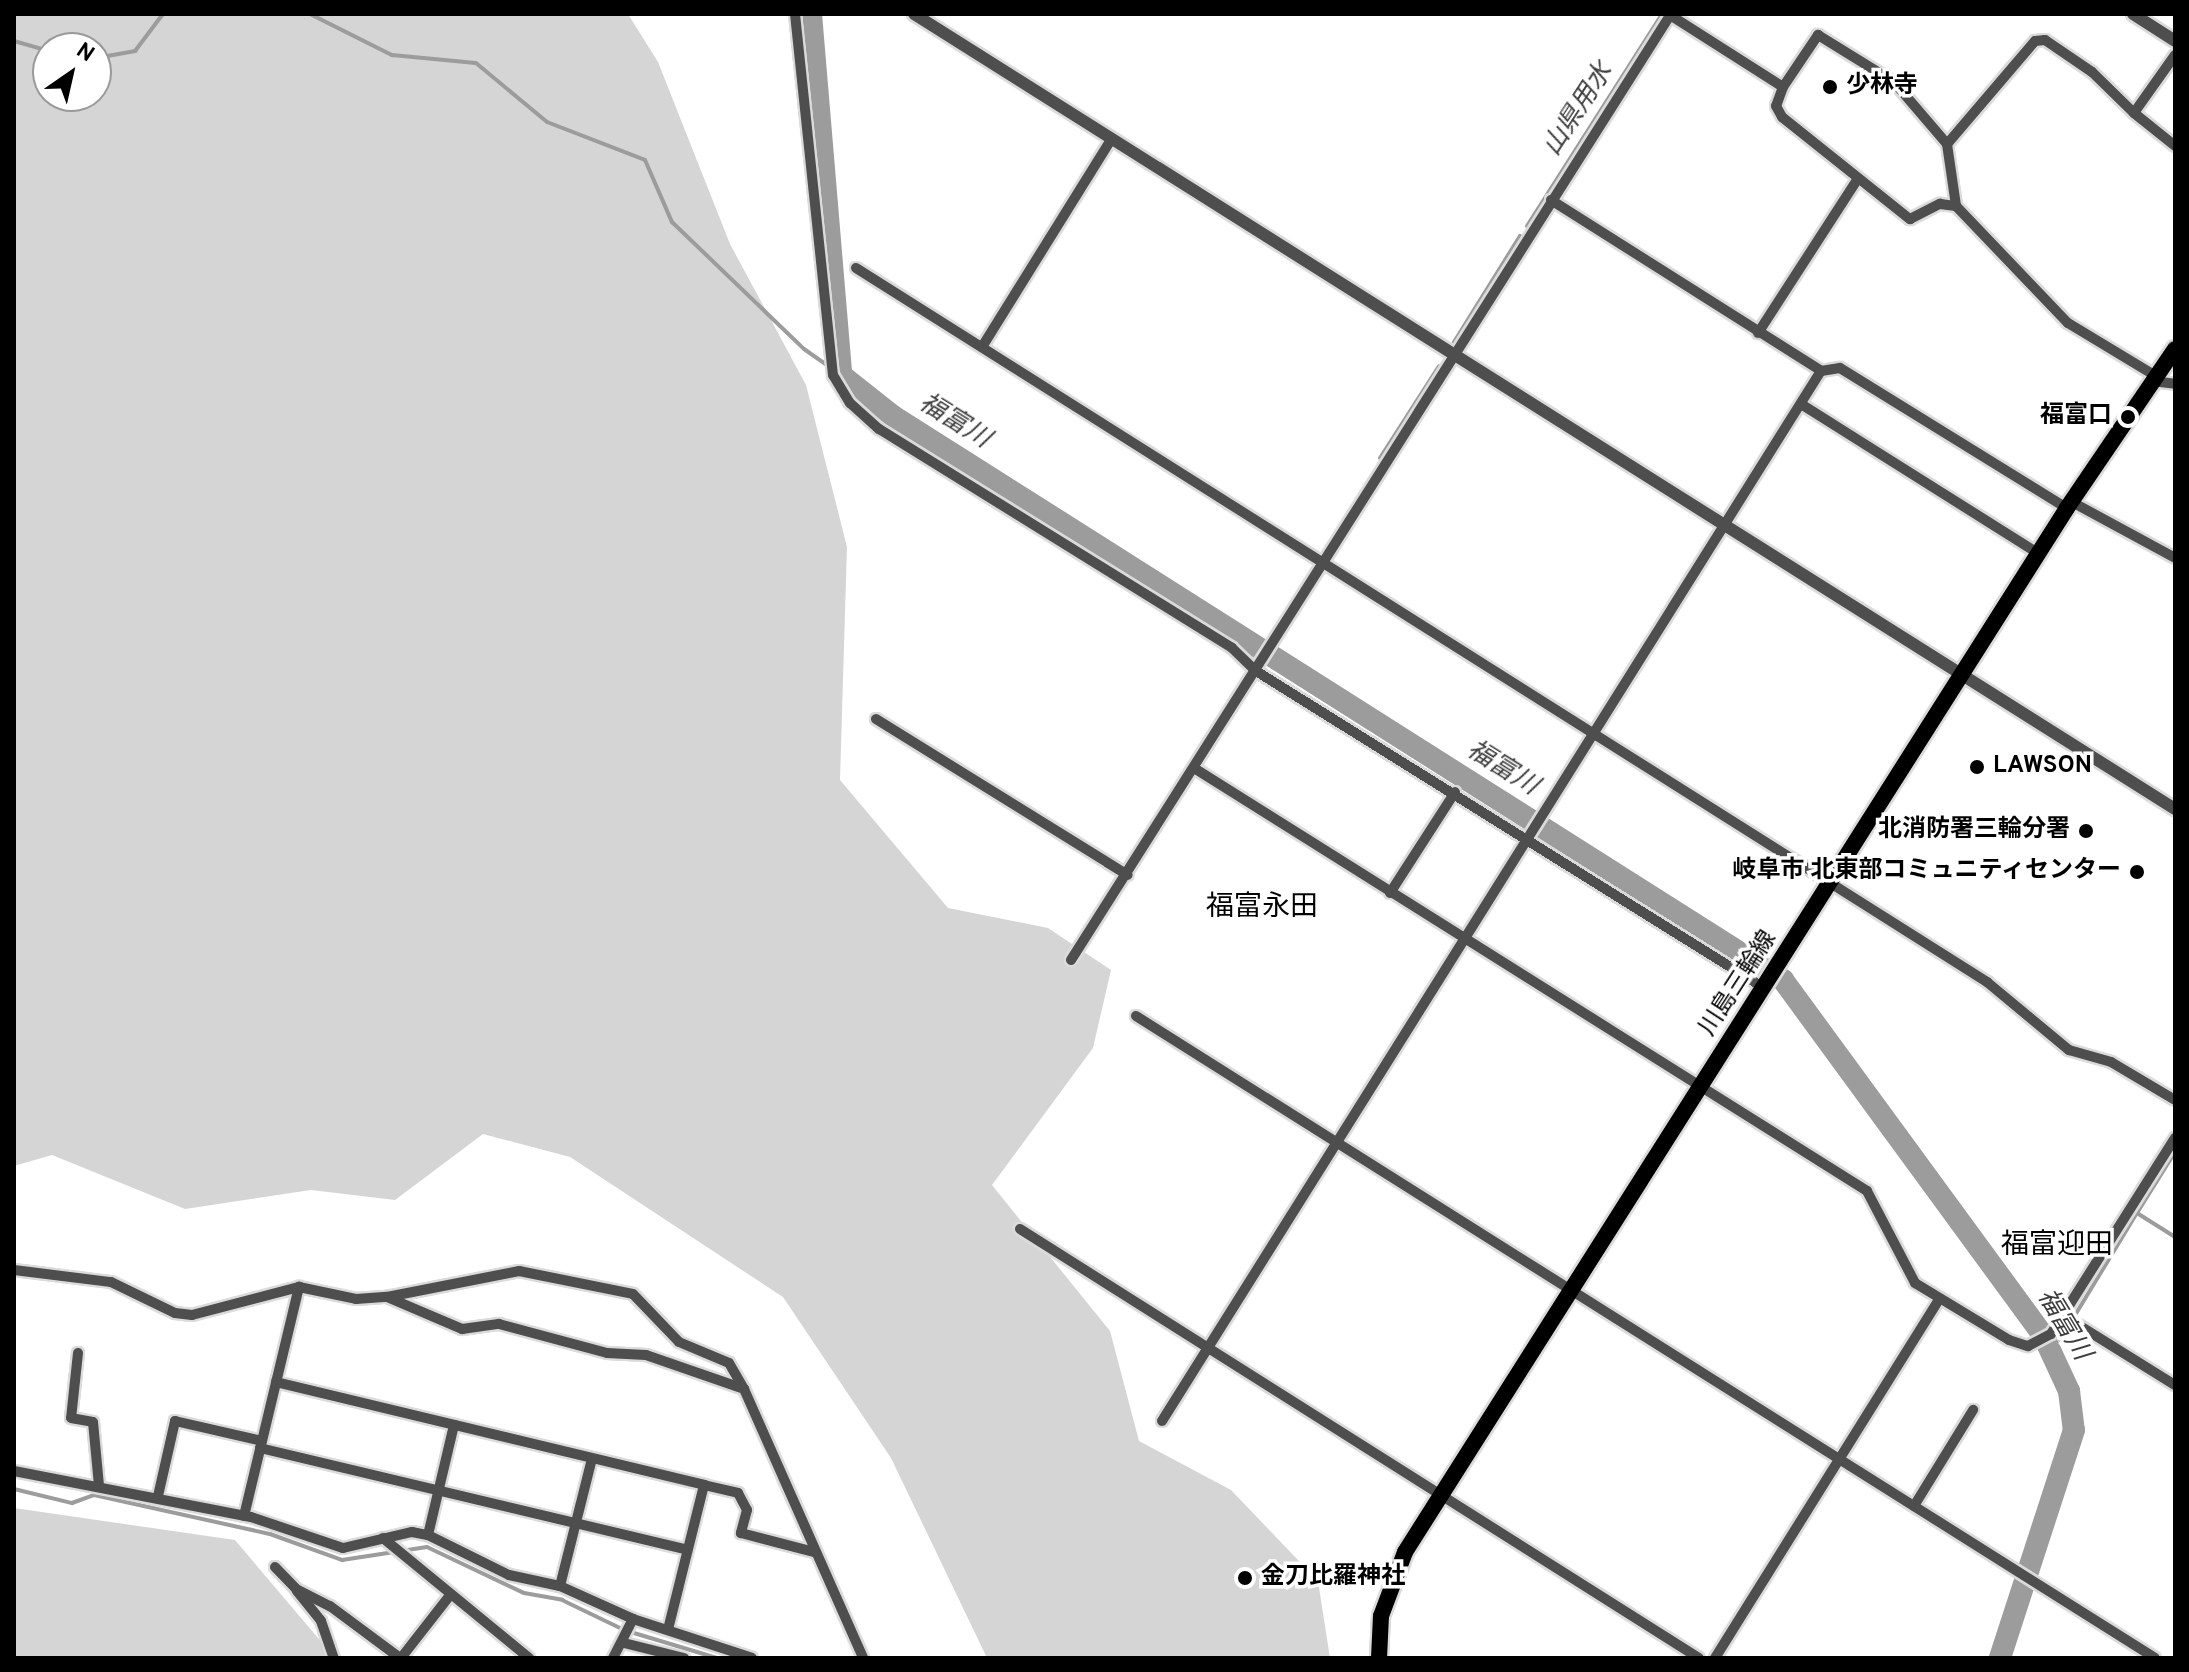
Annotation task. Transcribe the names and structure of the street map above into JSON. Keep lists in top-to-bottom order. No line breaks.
{"streets":{"main road":["川島三輪線"]},"districts":["福富永田","福富迎田"],"water":["山県用水","福富川"],"places":["少林寺","福富口","LAWSON","北消防署三輪分署","岐阜市 北東部コミュニティセンター","金刀比羅神社"],"north":"top right"}
